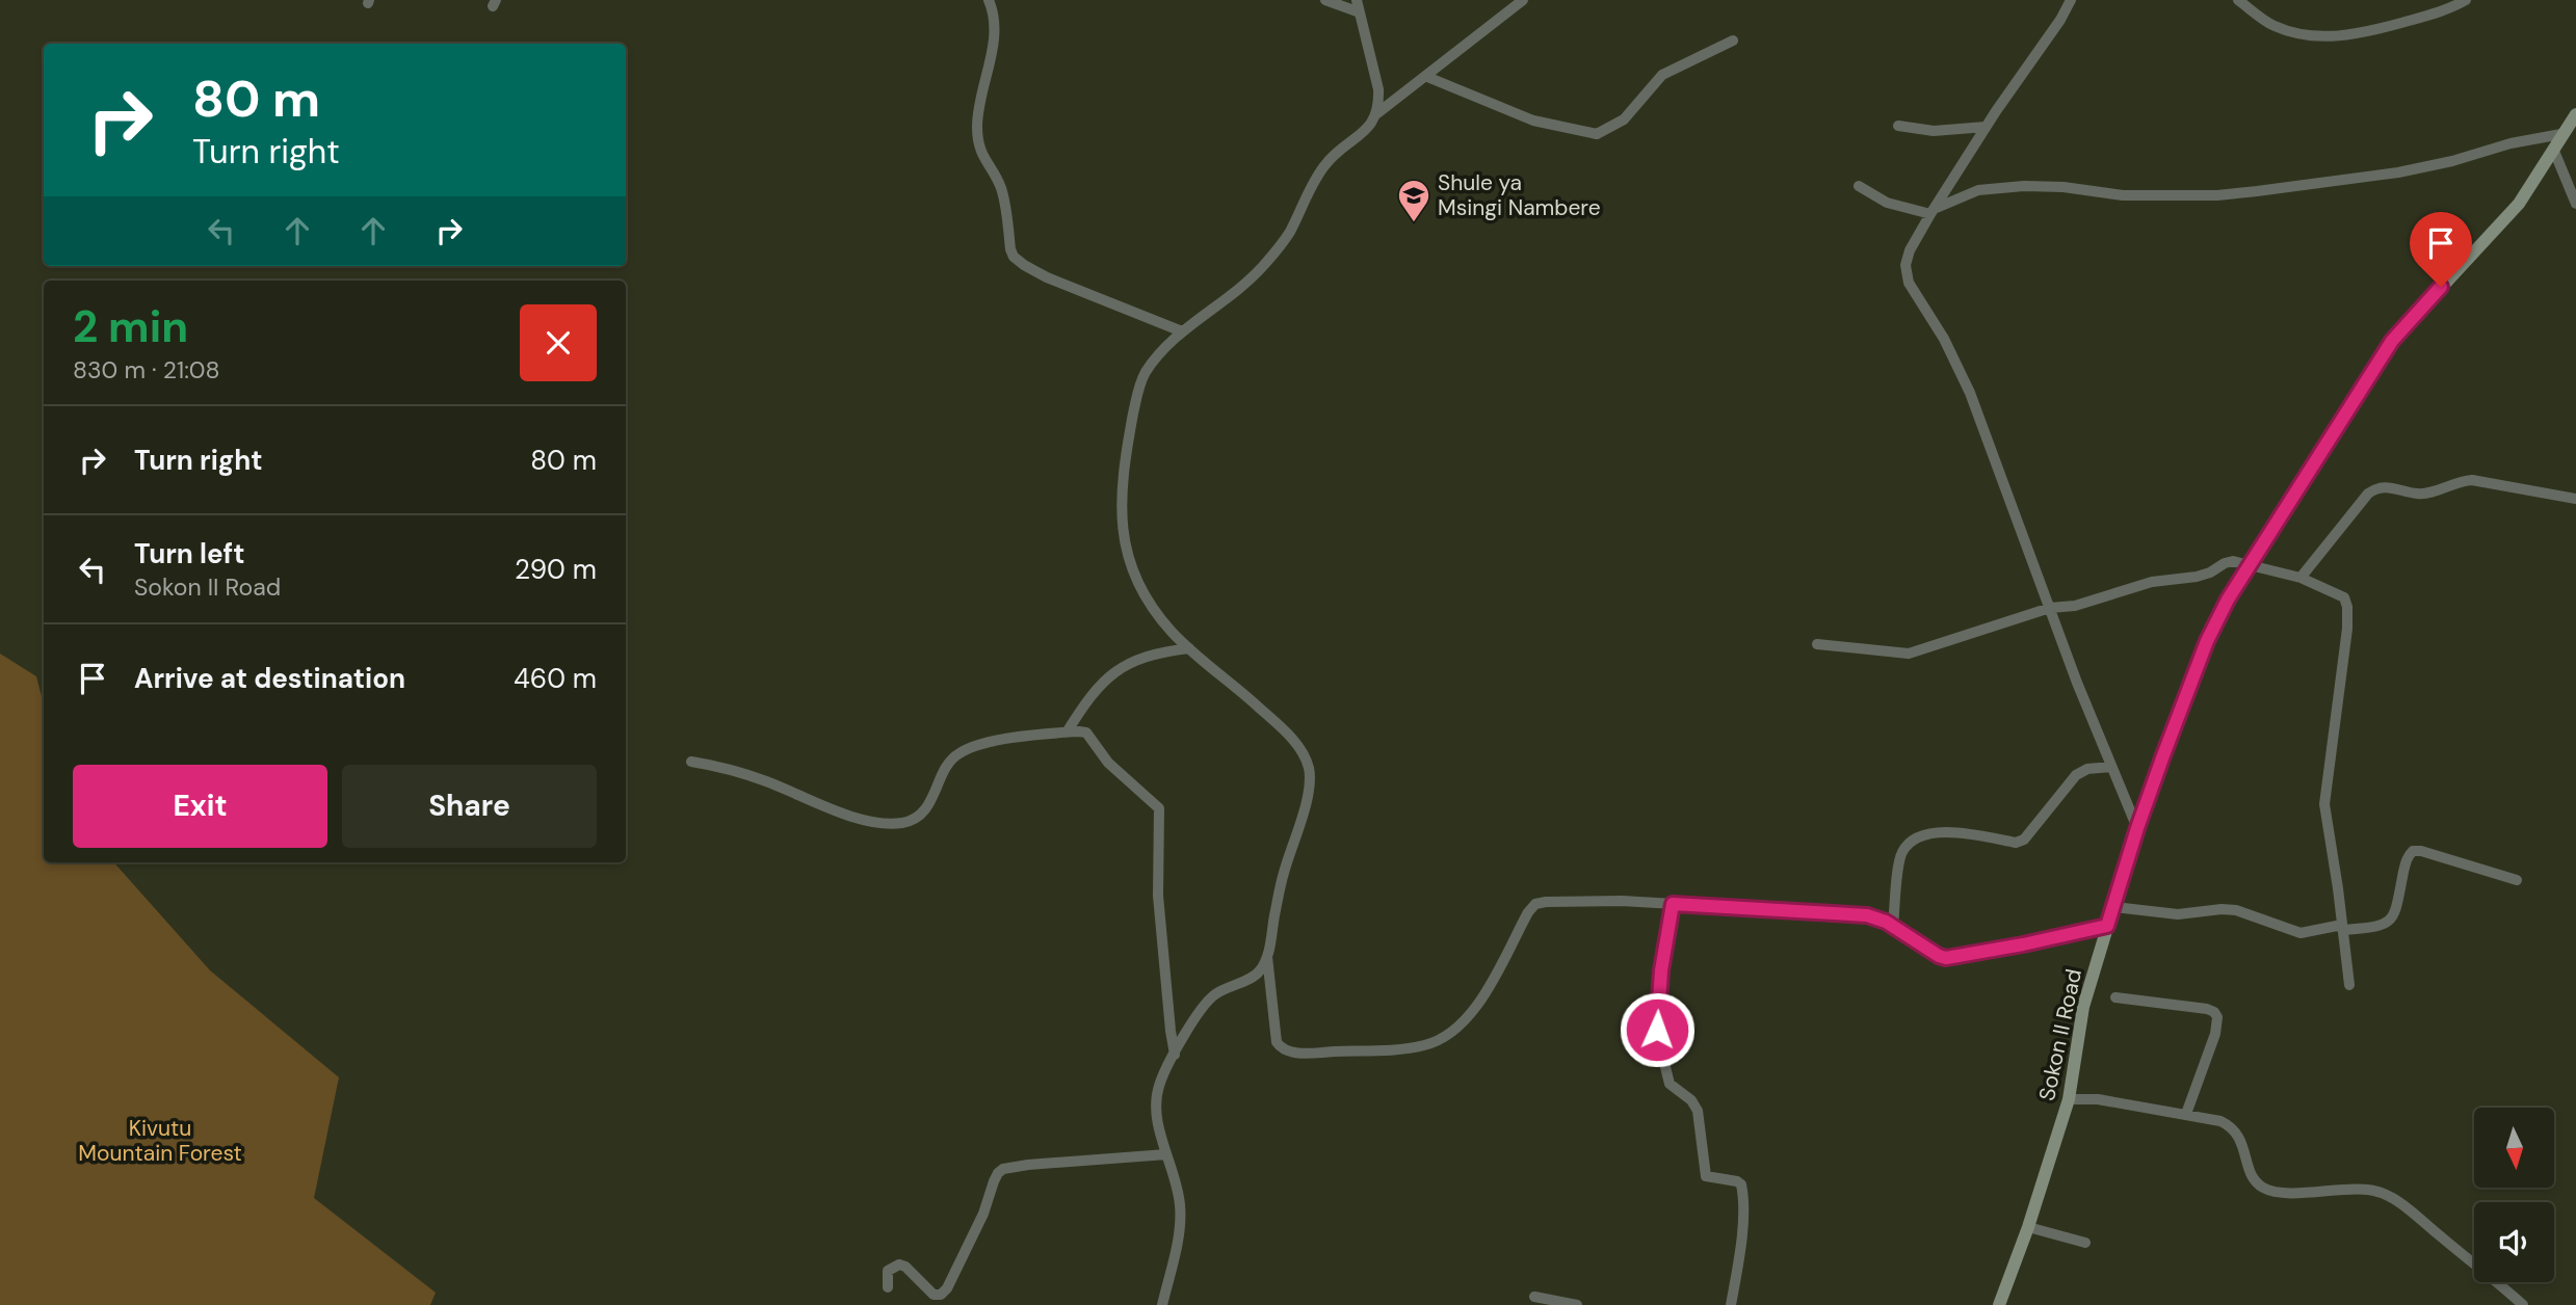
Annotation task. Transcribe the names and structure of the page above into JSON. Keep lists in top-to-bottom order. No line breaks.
{"streets":{"street":["Sokon II Road"]},"parks":["Kivutu Mountain Forest"],"places":{"school or university":["Shule ya Msingi Nambere"]},"north":"bottom","page":{"turn":["80 m","Turn right"],"heading":["2 min","830 m · 21:08"],"list":[{"name":"Turn right","value":"80 m"},{"name":"Turn left","note":"Sokon II Road","value":"290 m"},{"name":"Arrive at destination","value":"460 m"}],"buttons":["Exit","Share"]}}
